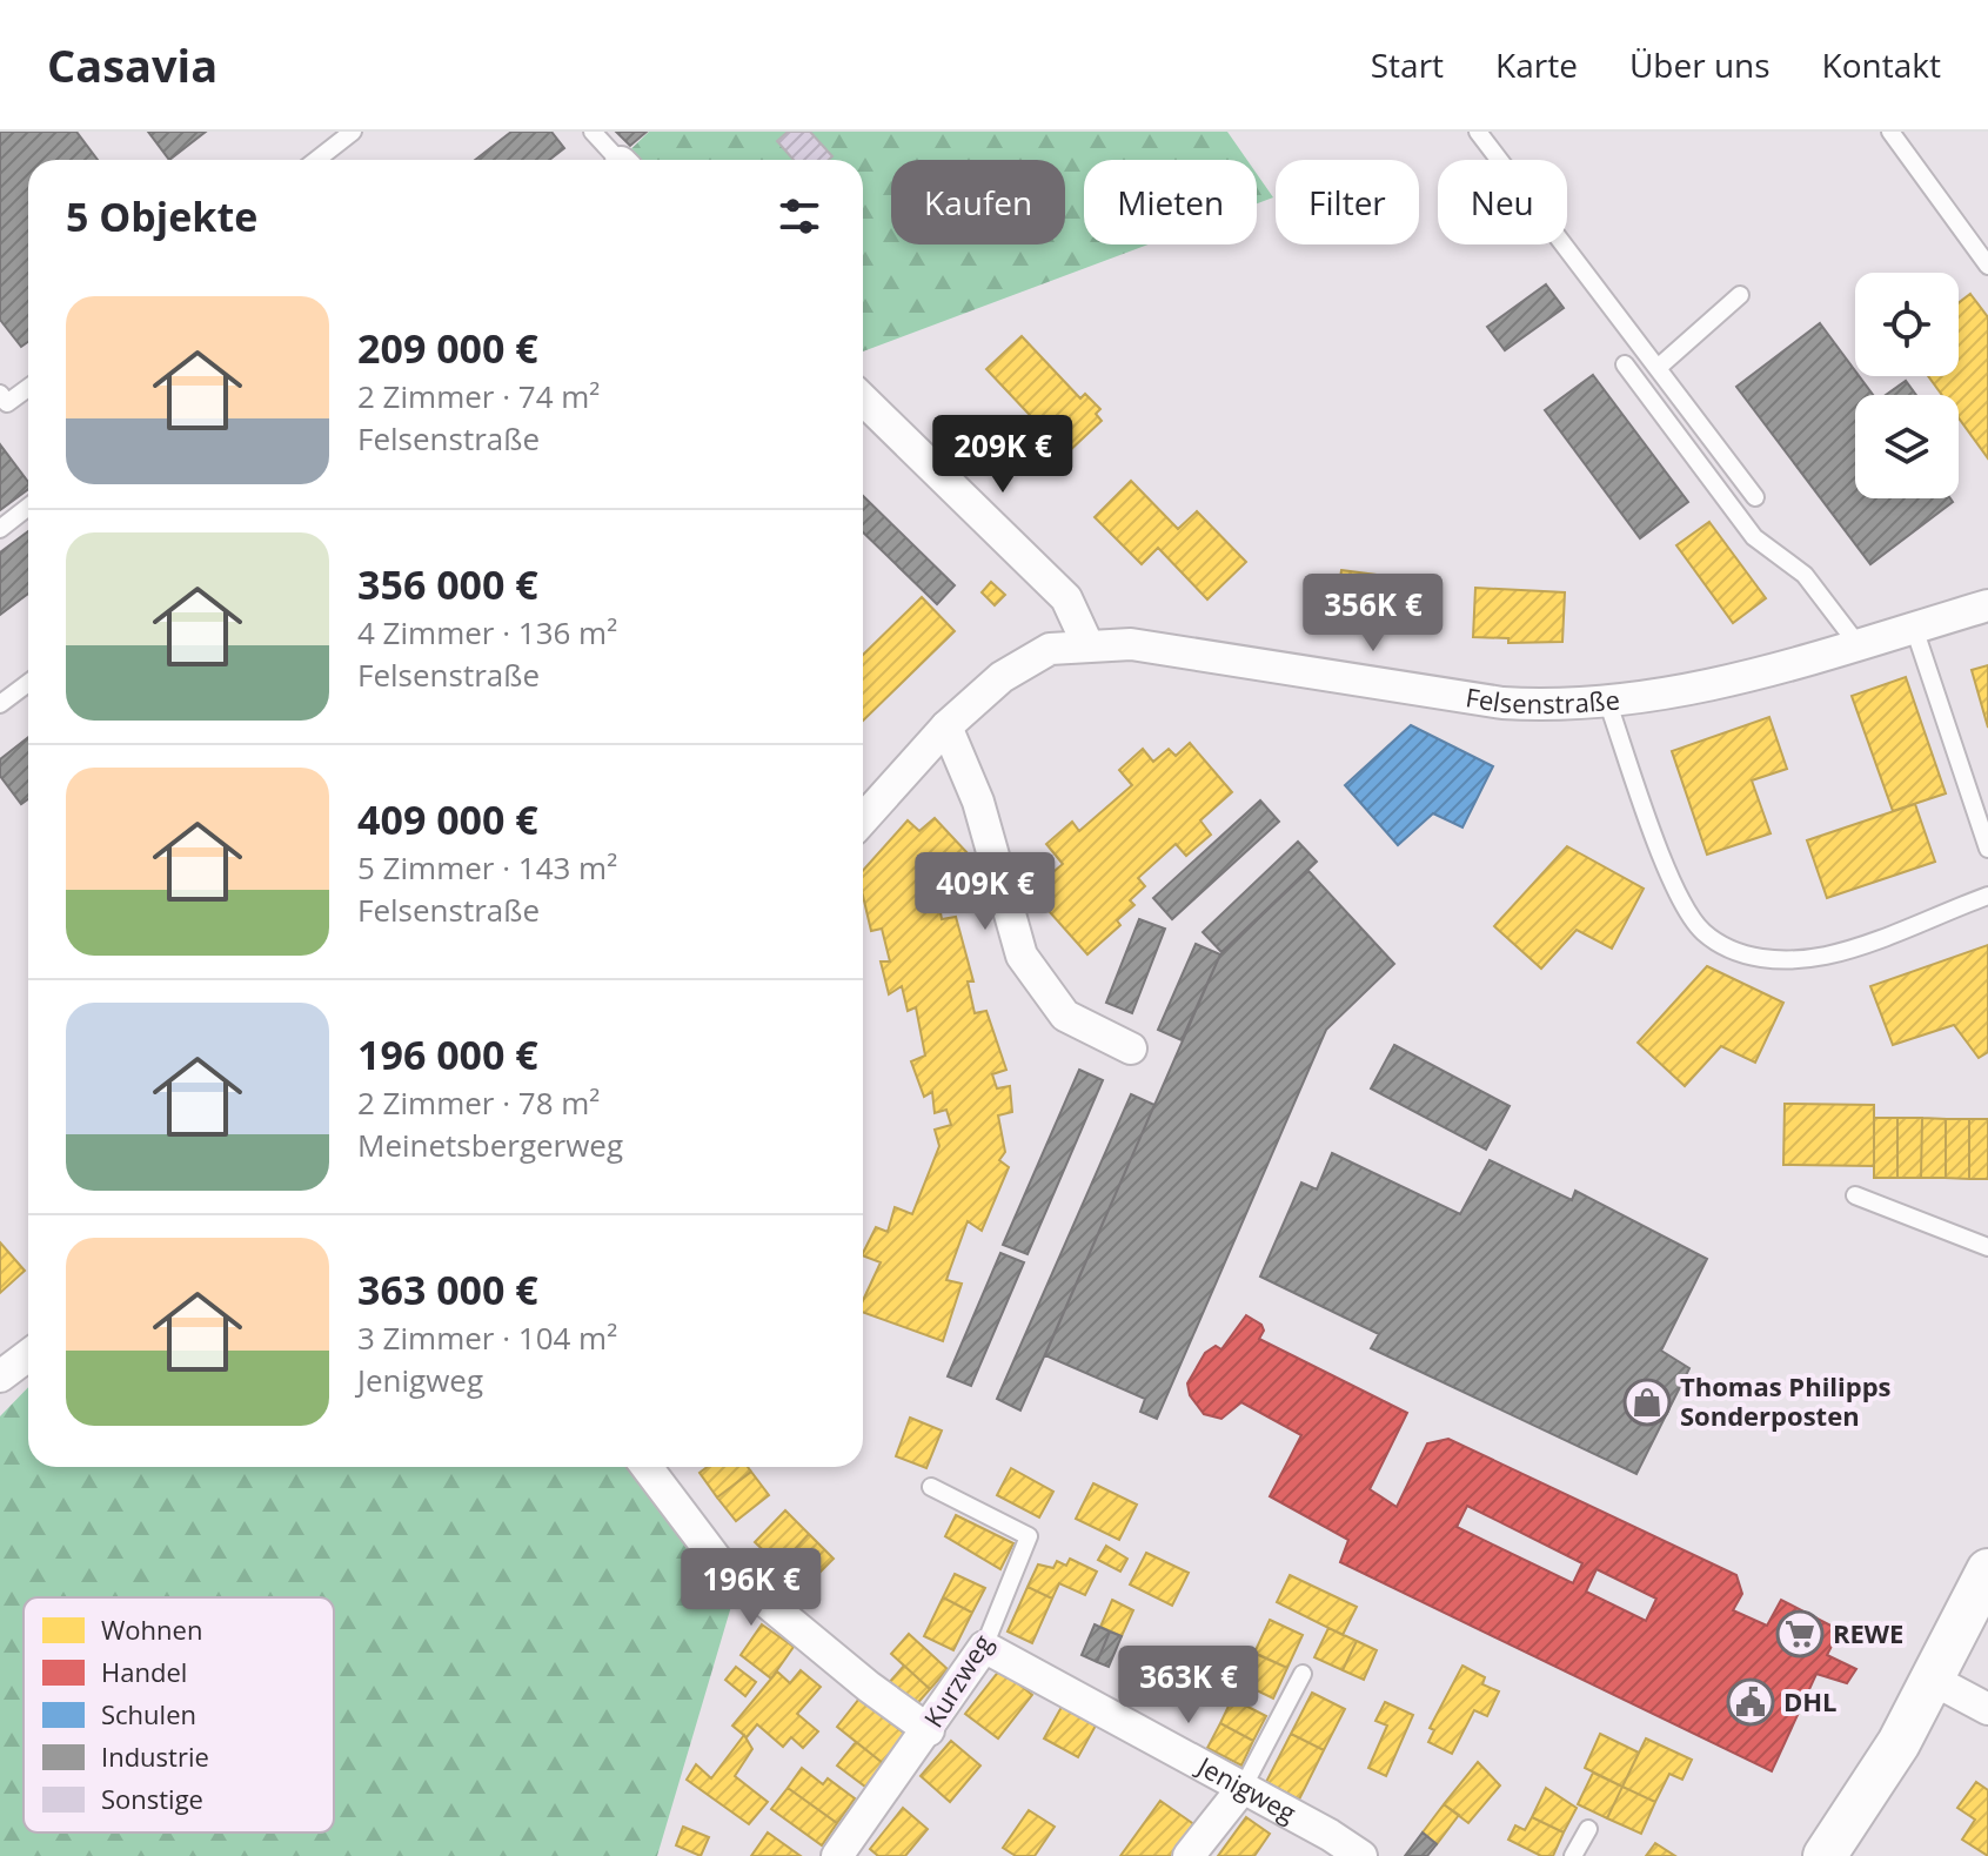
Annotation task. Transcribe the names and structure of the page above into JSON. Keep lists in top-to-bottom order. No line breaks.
{"streets":{"street":["Felsenstraße","Kurzweg","Jenigweg"]},"crossings":[["Kurzweg","Jenigweg"]],"places":{"shop":["Thomas Philipps Sonderposten"],"supermarket":["REWE"],"public building":["DHL"]},"legend":["Wohnen","Handel","Schulen","Industrie","Sonstige"],"page":{"header":"Casavia","nav":["Start","Karte","Über uns","Kontakt"],"chip":["Kaufen","Mieten","Filter","Neu"],"heading":"5 Objekte","list":[{"name":"209 000 €","note":"2 Zimmer · 74 m² · Felsenstraße"},{"name":"356 000 €","note":"4 Zimmer · 136 m² · Felsenstraße"},{"name":"409 000 €","note":"5 Zimmer · 143 m² · Felsenstraße"},{"name":"196 000 €","note":"2 Zimmer · 78 m² · Meinetsbergerweg"},{"name":"363 000 €","note":"3 Zimmer · 104 m² · Jenigweg"}],"price":["209K €","356K €","409K €","196K €","363K €"]}}
